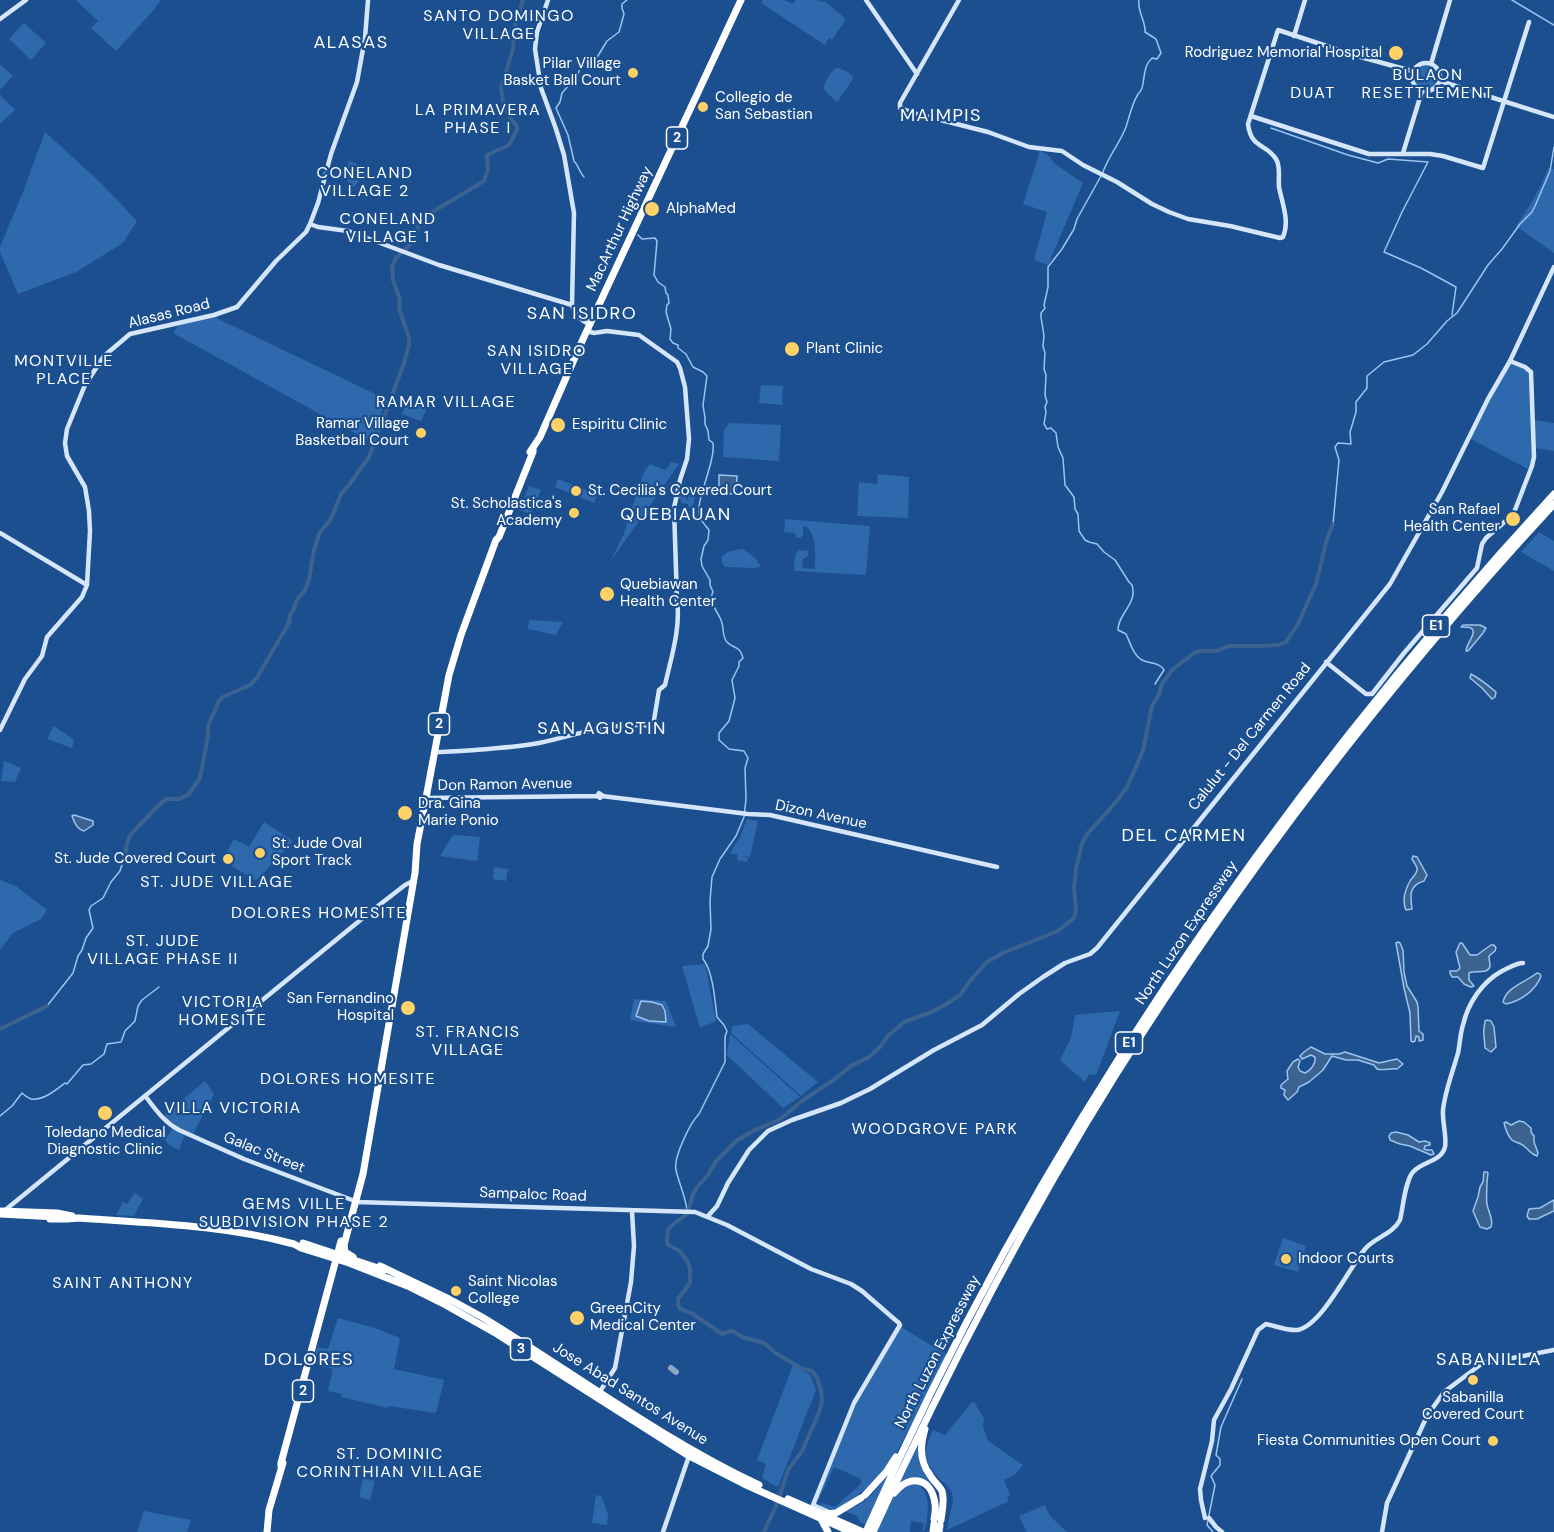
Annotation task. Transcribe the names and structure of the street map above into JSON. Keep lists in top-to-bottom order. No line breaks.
{"streets":{"highway":["2","MacArthur Highway","E1","North Luzon Expressway","3","Jose Abad Santos Avenue"],"street":["Alasas Road","Calulut - Del Carmen Road","Don Ramon Avenue","Dizon Avenue","Galac Street","Sampaloc Road"]},"crossings":[["MacArthur Highway","Don Ramon Avenue"],["MacArthur Highway","Galac Street"],["MacArthur Highway","Sampaloc Road"],["MacArthur Highway","Jose Abad Santos Avenue"],["Calulut - Del Carmen Road","Sampaloc Road"],["Don Ramon Avenue","Dizon Avenue"],["North Luzon Expressway","Jose Abad Santos Avenue"],["Galac Street","Sampaloc Road"],["Sampaloc Road","Jose Abad Santos Avenue"],["3","Jose Abad Santos Avenue"]],"districts":["SANTO DOMINGO VILLAGE","ALASAS","BULAON RESETTLEMENT","DUAT","LA PRIMAVERA PHASE I","MAIMPIS","CONELAND VILLAGE 2","CONELAND VILLAGE 1","SAN ISIDRO","SAN ISIDRO VILLAGE","MONTVILLE PLACE","RAMAR VILLAGE","QUEBIAUAN","SAN AGUSTIN","DEL CARMEN","ST. JUDE VILLAGE","DOLORES HOMESITE","ST. JUDE VILLAGE PHASE II","VICTORIA HOMESITE","ST. FRANCIS VILLAGE","DOLORES HOMESITE","VILLA VICTORIA","WOODGROVE PARK","GEMS VILLE SUBDIVISION PHASE 2","SAINT ANTHONY","DOLORES","SABANILLA","ST. DOMINIC CORINTHIAN VILLAGE"],"places":["Rodriguez Memorial Hospital","Pilar Village Basket Ball Court","Collegio de San Sebastian","AlphaMed","Plant Clinic","Espiritu Clinic","Ramar Village Basketball Court","St. Cecilia's Covered Court","St. Scholastica's Academy","San Rafael Health Center","Quebiawan Health Center","Dra. Gina Marie Ponio","St. Jude Oval Sport Track","St. Jude Covered Court","San Fernandino Hospital","Toledano Medical Diagnostic Clinic","Indoor Courts","Saint Nicolas College","GreenCity Medical Center","Sabanilla Covered Court","Fiesta Communities Open Court"]}
